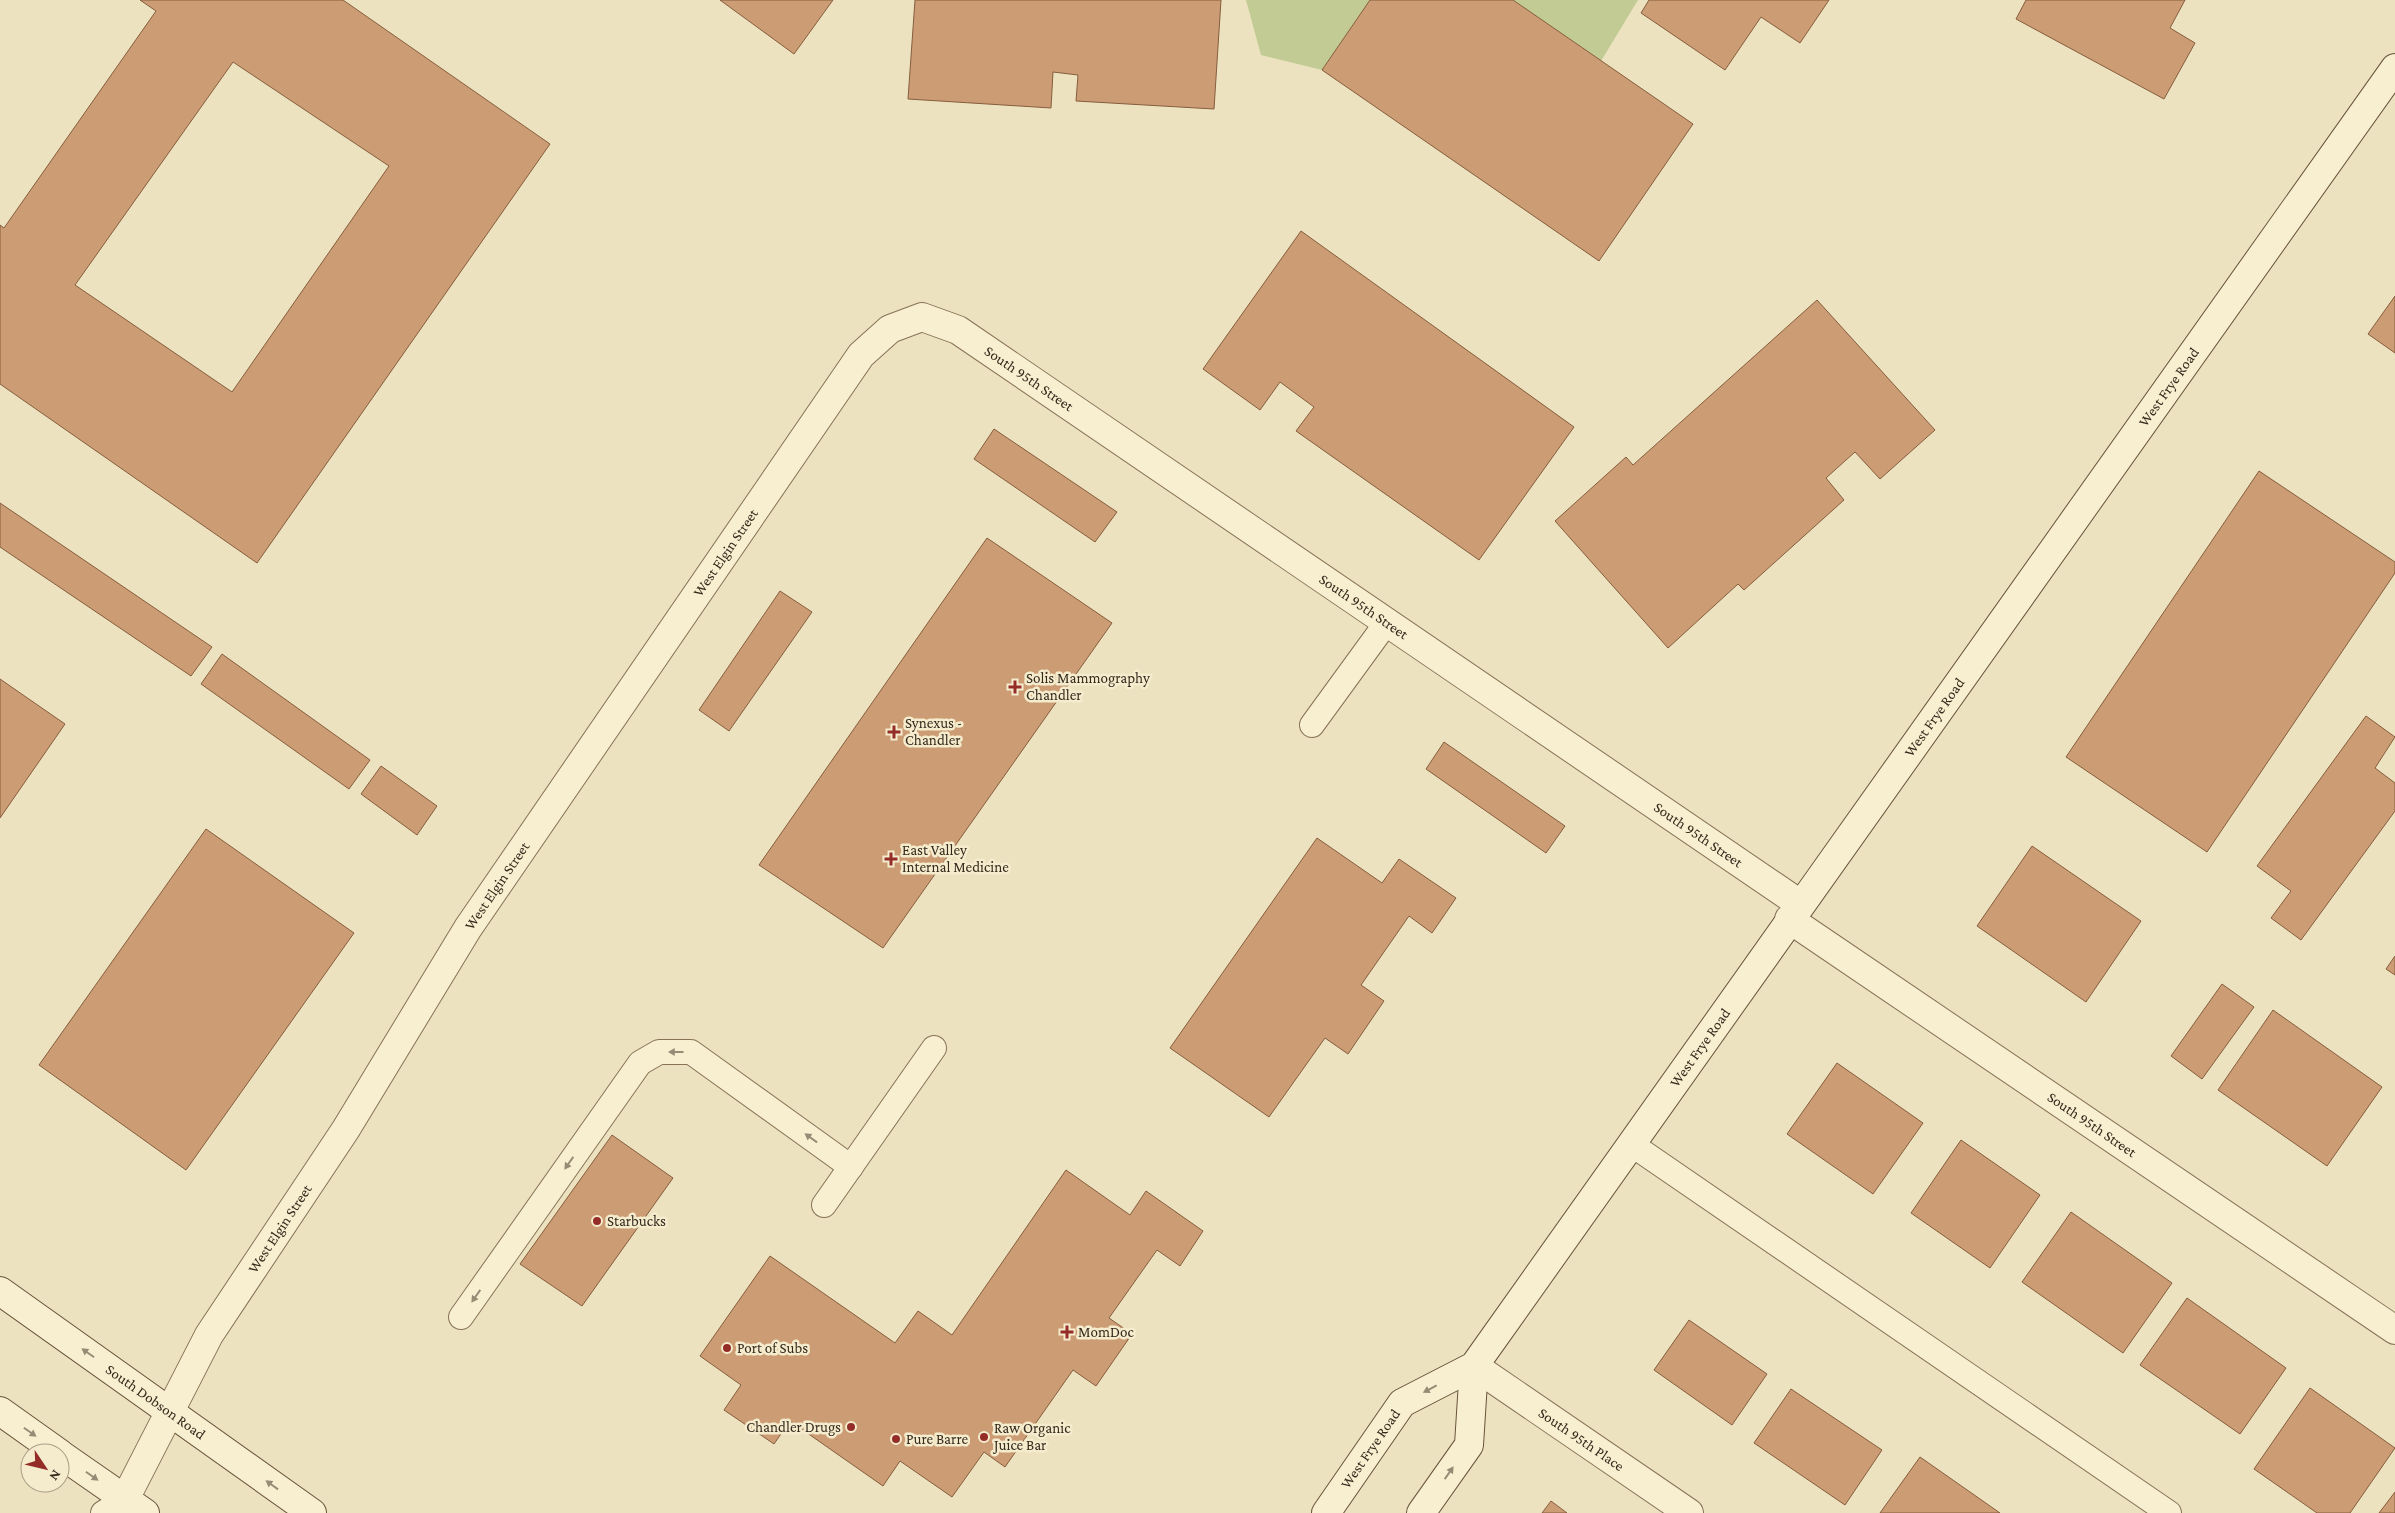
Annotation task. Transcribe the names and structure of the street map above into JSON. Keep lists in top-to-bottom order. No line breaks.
{"streets":{"street":["South 95th Street","West Frye Road","West Elgin Street","South Dobson Road","South 95th Place"]},"crossings":[["South 95th Street","West Frye Road"],["South 95th Street","West Elgin Street"],["West Frye Road","South 95th Place"],["West Elgin Street","South Dobson Road"]],"places":{"health":["Solis Mammography Chandler","Synexus - Chandler","East Valley Internal Medicine","MomDoc"],"other":["Starbucks","Port of Subs","Chandler Drugs","Raw Organic Juice Bar","Pure Barre"]},"north":"bottom right"}
